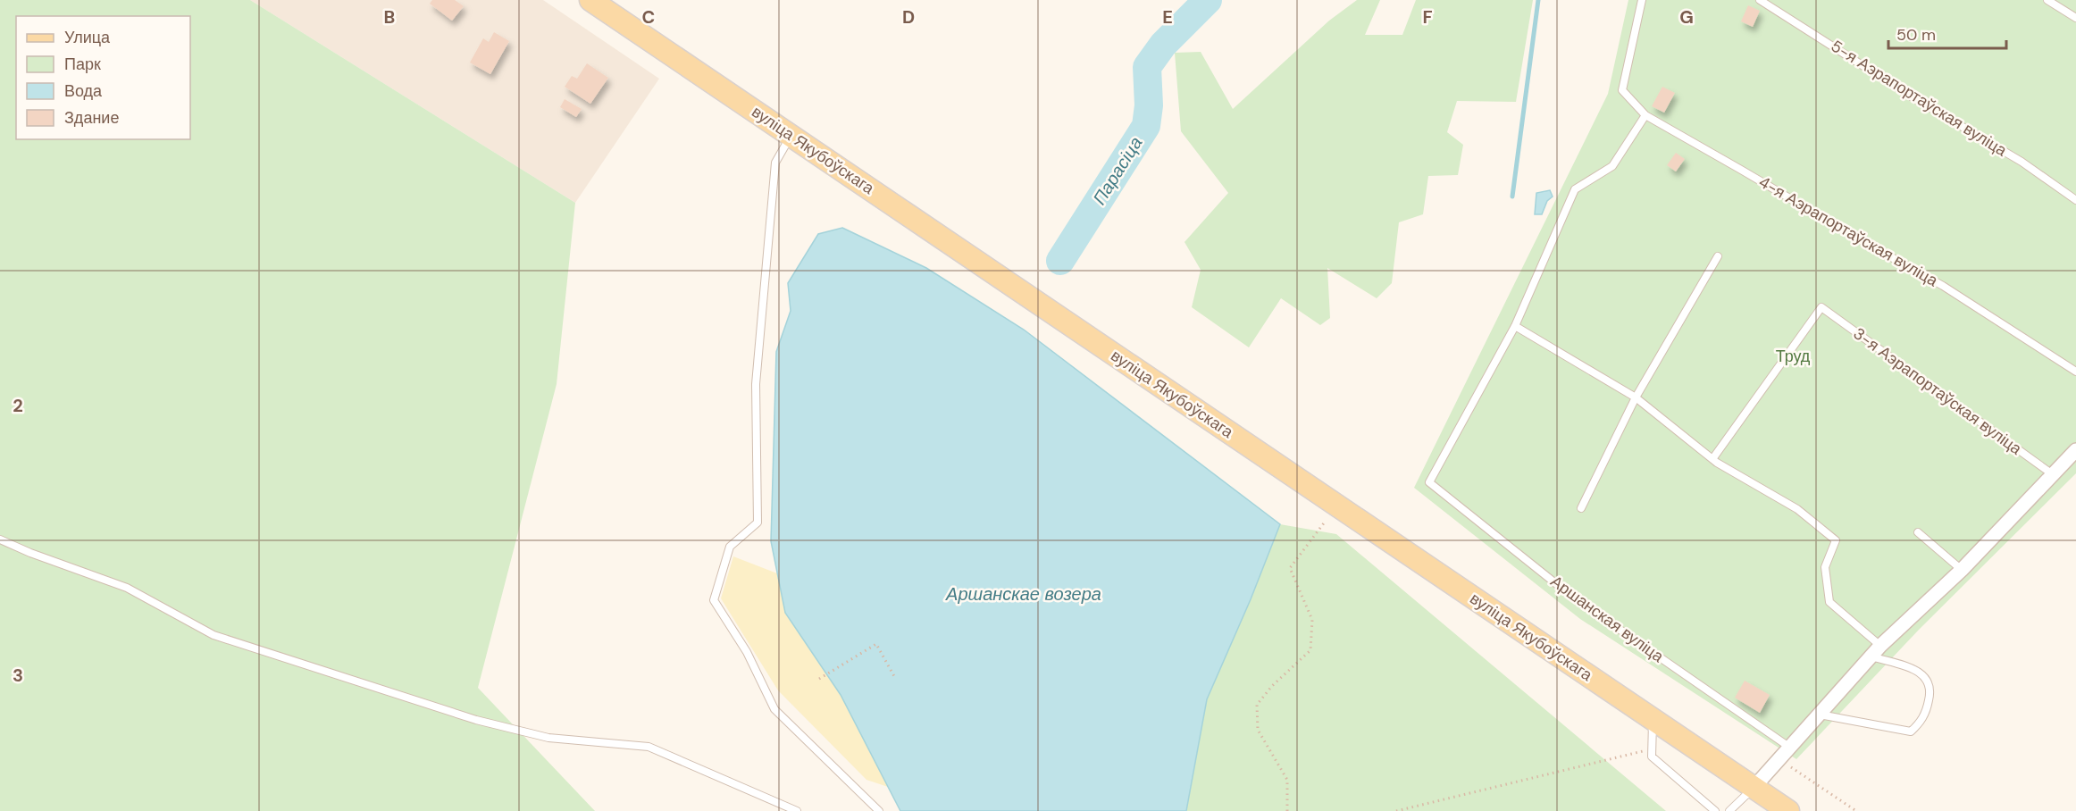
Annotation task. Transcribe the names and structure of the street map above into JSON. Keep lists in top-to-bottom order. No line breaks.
{"streets":{"main road":["вуліца Якубоўскага"],"lane":["5-я Аэрапортаўская вуліца","4-я Аэрапортаўская вуліца","3-я Аэрапортаўская вуліца","Аршанская вуліца"]},"water":["Парасіца","Аршанскае возера"],"parks":["Труд"],"legend":["Улица","Парк","Вода","Здание"],"scale_bar":"50 m","grid":{"columns":["B","C","D","E","F","G"],"rows":["2","3"]}}
